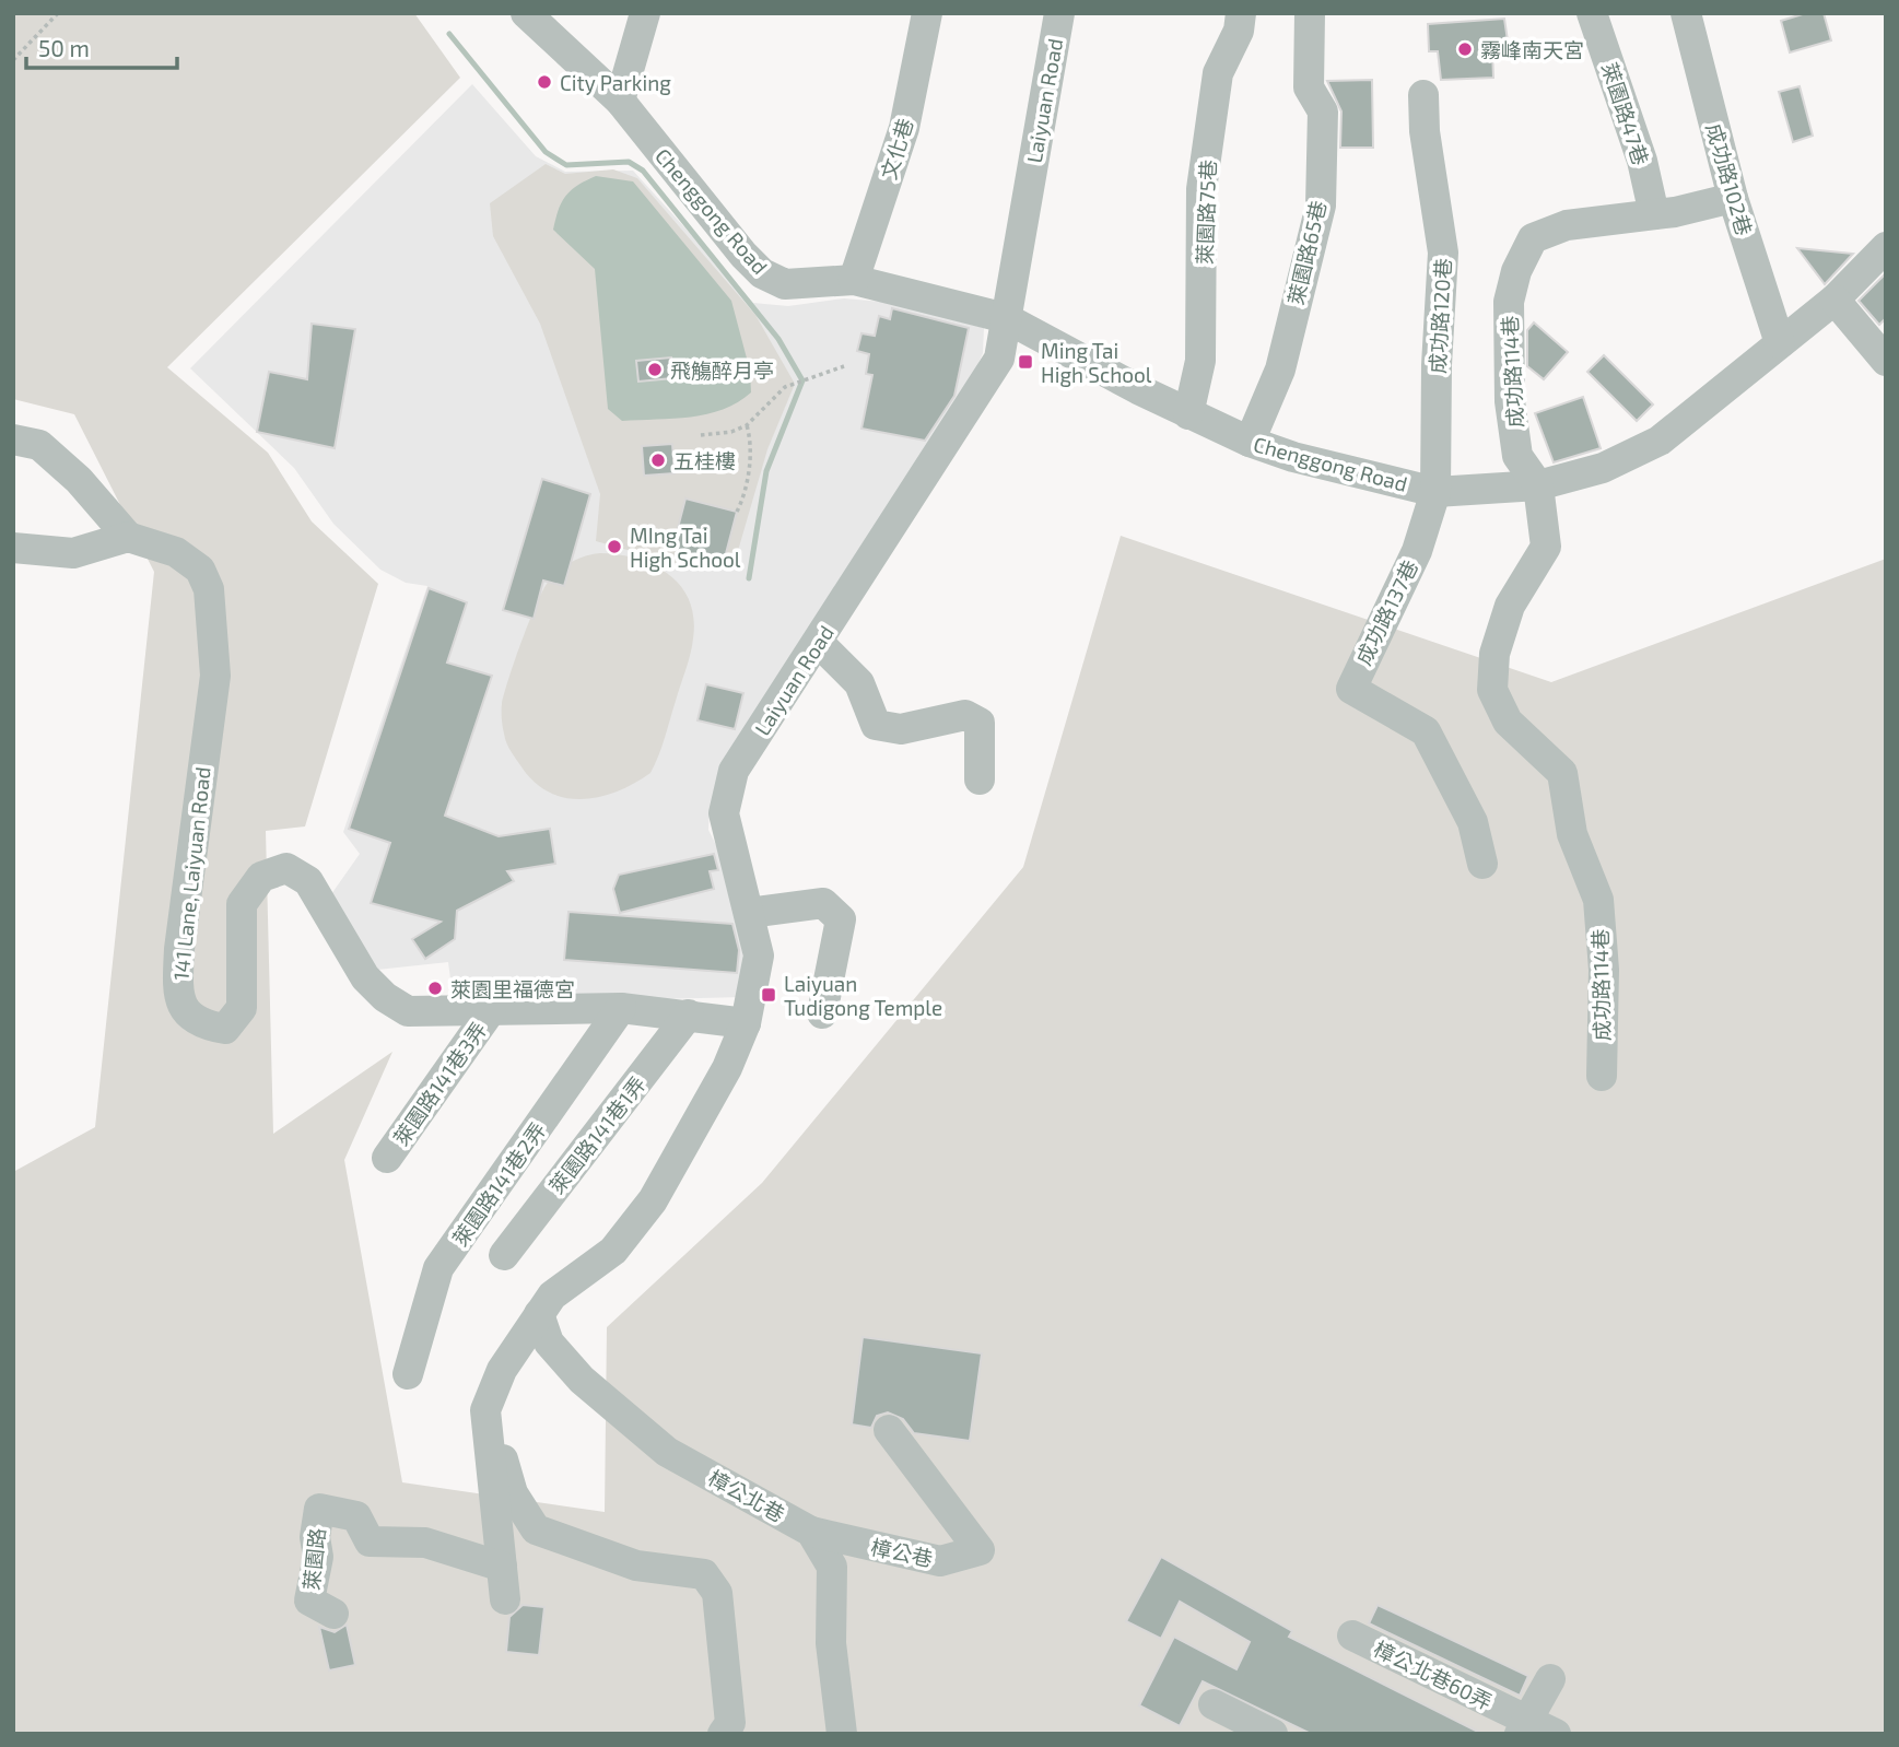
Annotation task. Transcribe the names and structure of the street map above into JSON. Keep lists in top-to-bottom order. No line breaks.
{"streets":{"street":["Laiyuan Road","萊園路47巷","文化巷","成功路102巷","Chenggong Road","萊園路75巷","萊園路65巷","成功路120巷","成功路114巷","成功路137巷","141 Lane, Laiyuan Road","萊園路141巷3弄","萊園路141巷1弄","萊園路141巷2弄","樟公北巷","樟公巷","萊園路","樟公北巷60弄"]},"crossings":[["Laiyuan Road","Chenggong Road"],["Laiyuan Road","141 Lane, Laiyuan Road"],["Laiyuan Road","樟公北巷"],["萊園路47巷","成功路114巷"],["文化巷","Chenggong Road"],["成功路102巷","Chenggong Road"],["成功路102巷","成功路114巷"],["Chenggong Road","萊園路75巷"],["Chenggong Road","萊園路65巷"],["Chenggong Road","成功路120巷"],["Chenggong Road","成功路114巷"],["Chenggong Road","成功路137巷"],["成功路120巷","成功路137巷"],["141 Lane, Laiyuan Road","萊園路141巷3弄"],["141 Lane, Laiyuan Road","萊園路141巷1弄"],["141 Lane, Laiyuan Road","萊園路141巷2弄"],["樟公北巷","樟公巷"]],"places":{"other":["霧峰南天宮","City Parking","飛觴醉月亭","五桂樓","MIng Tai High School","萊園里福德宮"],"transit":["Ming Tai High School","Laiyuan Tudigong Temple"]},"scale_bar":"50 m"}
